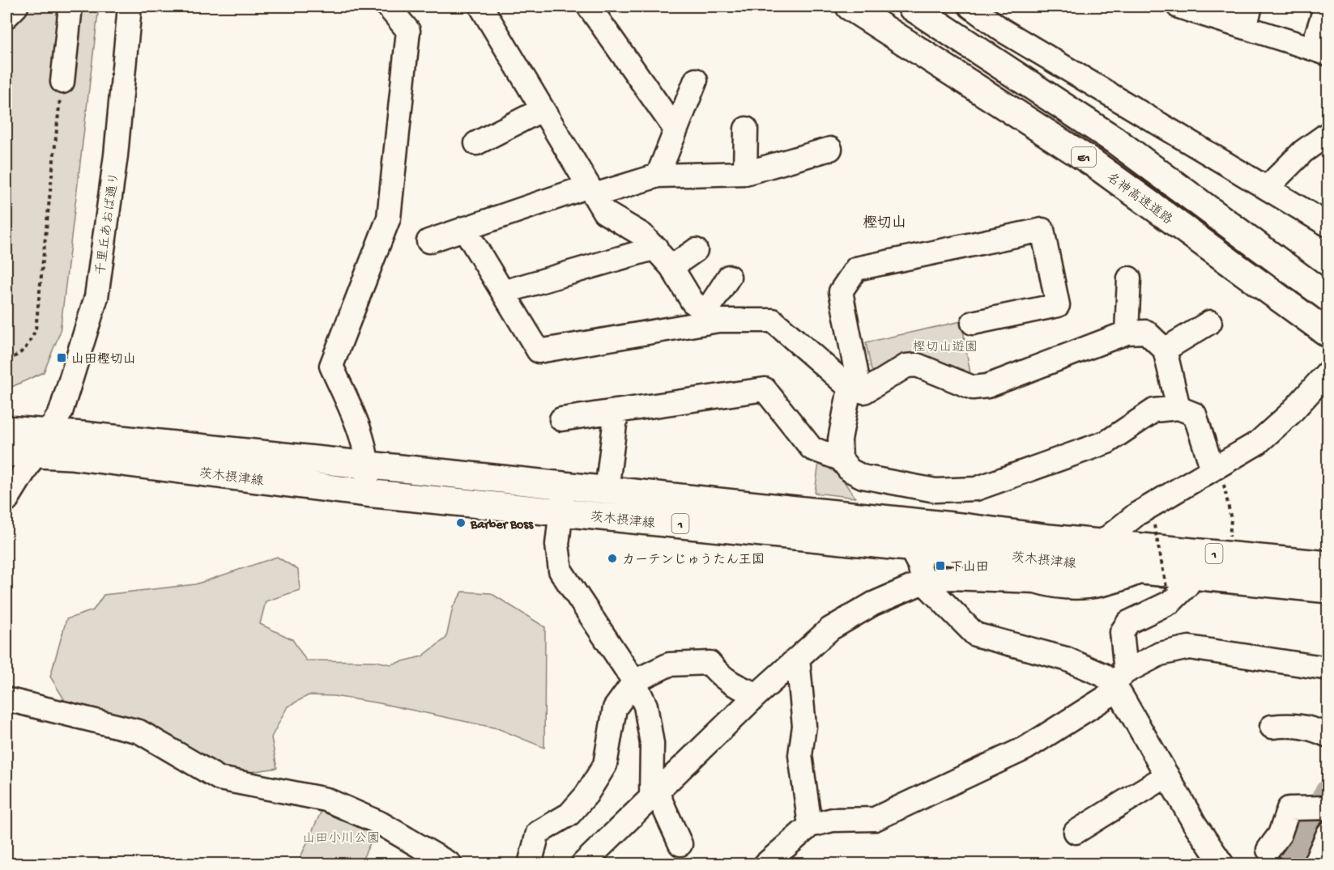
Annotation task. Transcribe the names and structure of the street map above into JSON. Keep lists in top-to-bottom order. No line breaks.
{"streets":{"main road":["E1","名神高速道路","茨木摂津線","1"],"street":["千里丘あおば通り"]},"crossings":[["千里丘あおば通り","茨木摂津線"]],"districts":["樫切山"],"parks":["樫切山遊園","山田小川公園"],"places":{"transit":["山田樫切山","下山田"],"other":["Barber Boss","カーテンじゅうたん王国"]}}
